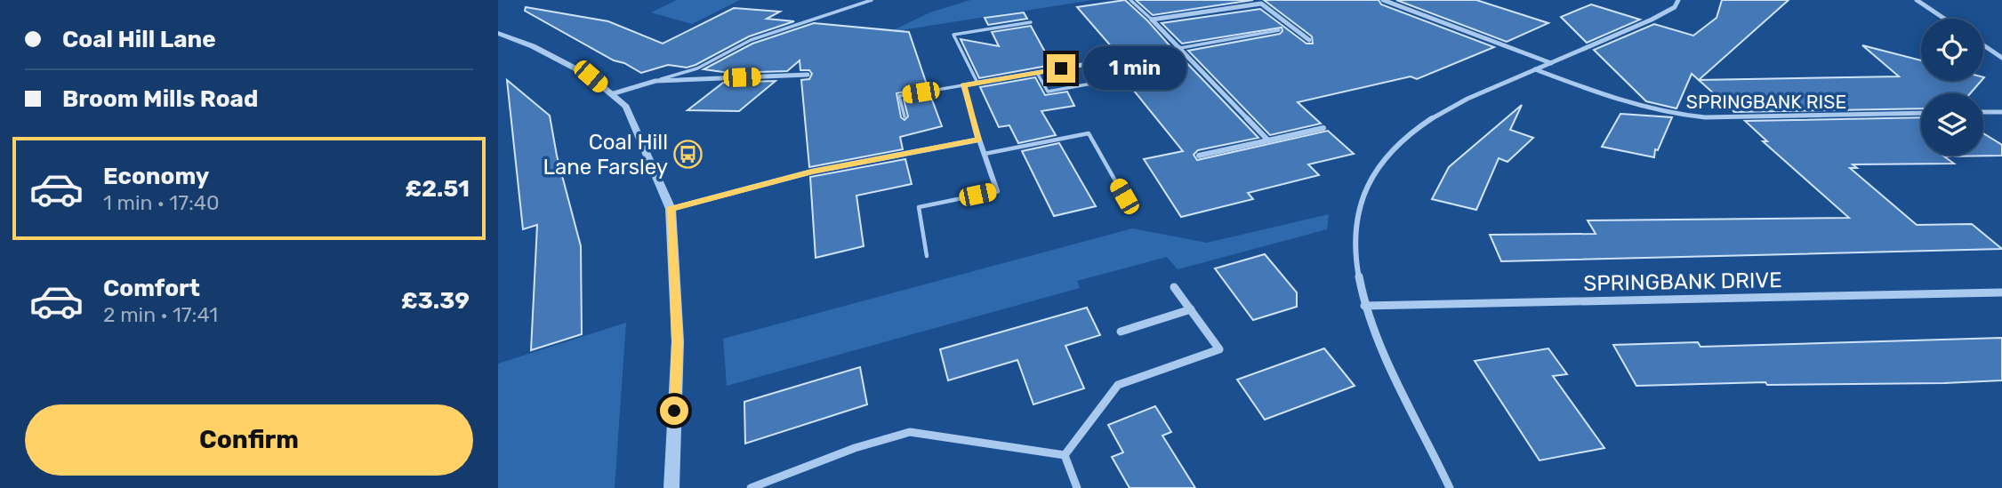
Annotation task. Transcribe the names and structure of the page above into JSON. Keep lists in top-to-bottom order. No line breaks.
{"streets":{"street":["SPRINGBANK RISE","SPRINGBANK DRIVE"]},"places":{"bus stop":["Coal Hill Lane Farsley"]},"page":{"banner":["Coal Hill Lane","Broom Mills Road"],"bubble":"1 min","list":[{"name":"Economy","note":"1 min · 17:40","value":"£2.51"},{"name":"Comfort","note":"2 min · 17:41","value":"£3.39"}],"buttons":"Confirm"}}
